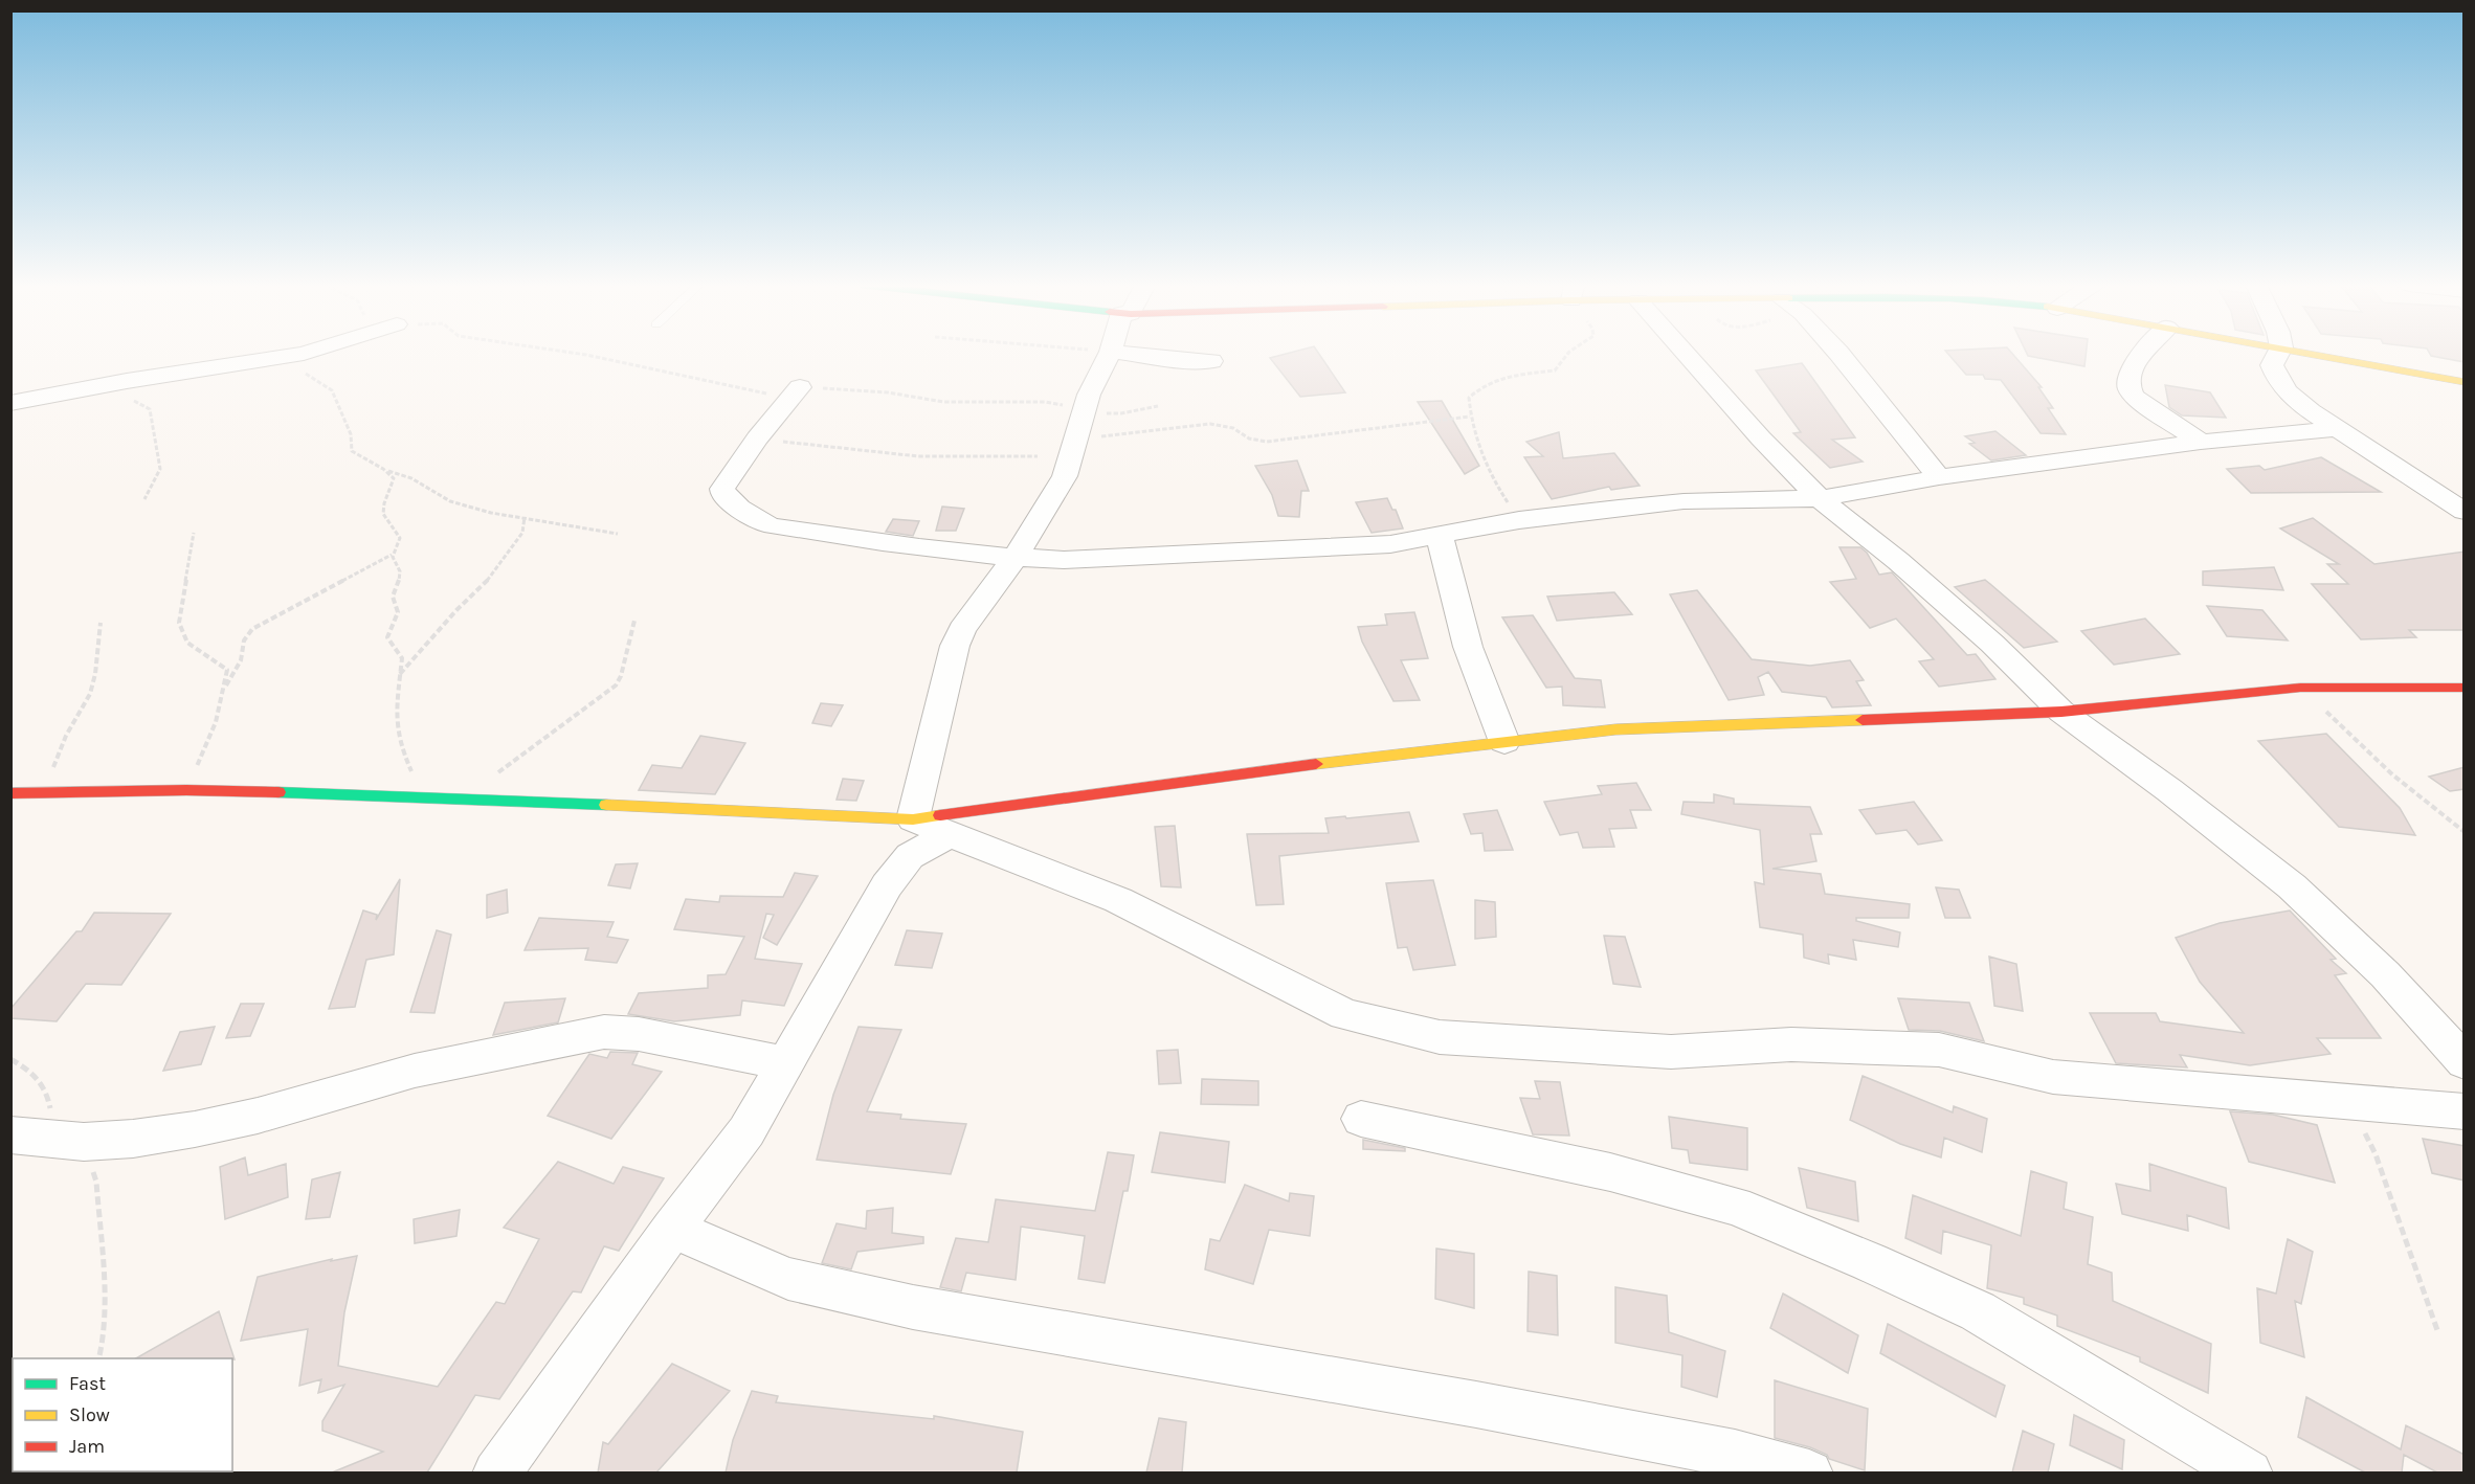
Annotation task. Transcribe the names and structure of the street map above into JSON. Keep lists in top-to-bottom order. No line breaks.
{"legend":["Fast","Slow","Jam"]}
